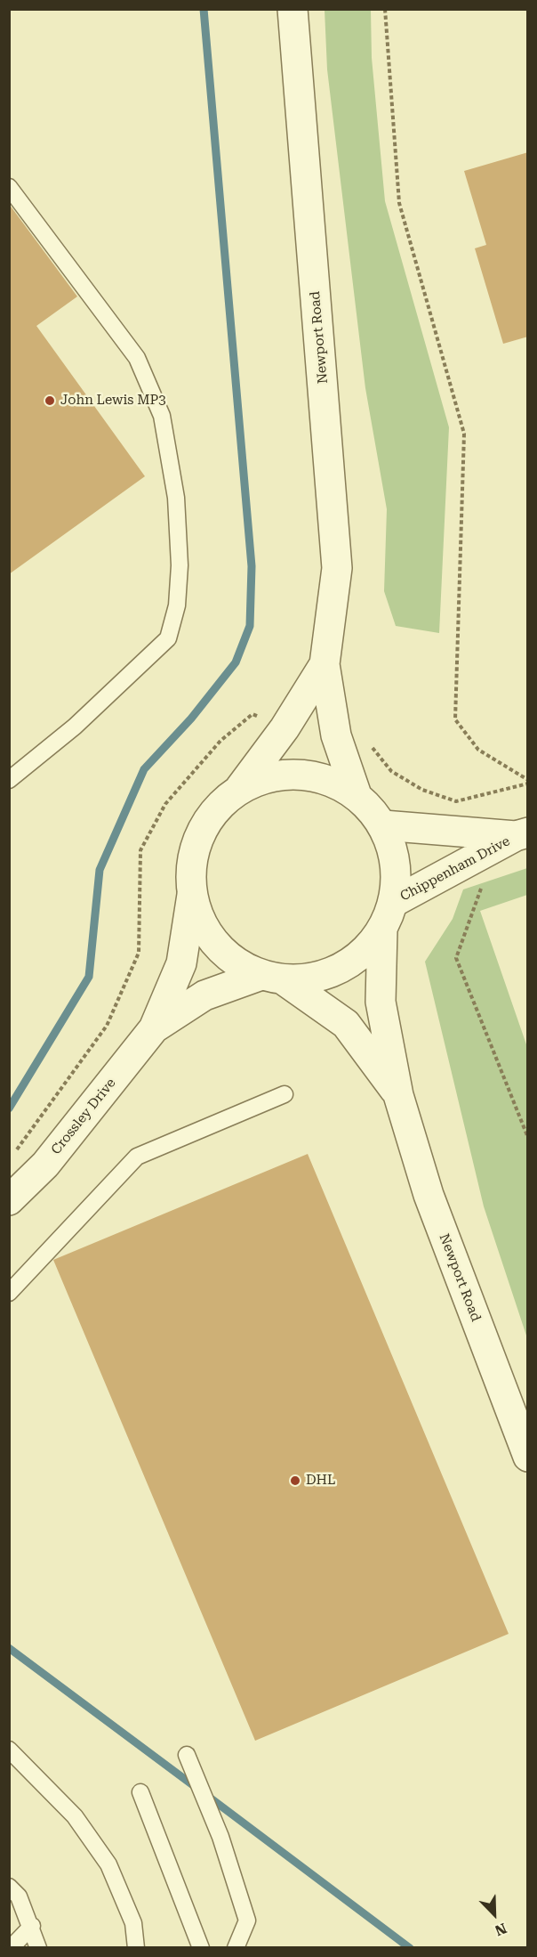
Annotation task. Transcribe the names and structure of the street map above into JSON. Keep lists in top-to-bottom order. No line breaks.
{"streets":{"street":["Newport Road","Chippenham Drive","Crossley Drive"]},"crossings":[["Newport Road","Crossley Drive"]],"places":["John Lewis MP3","DHL"],"north":"bottom right"}
